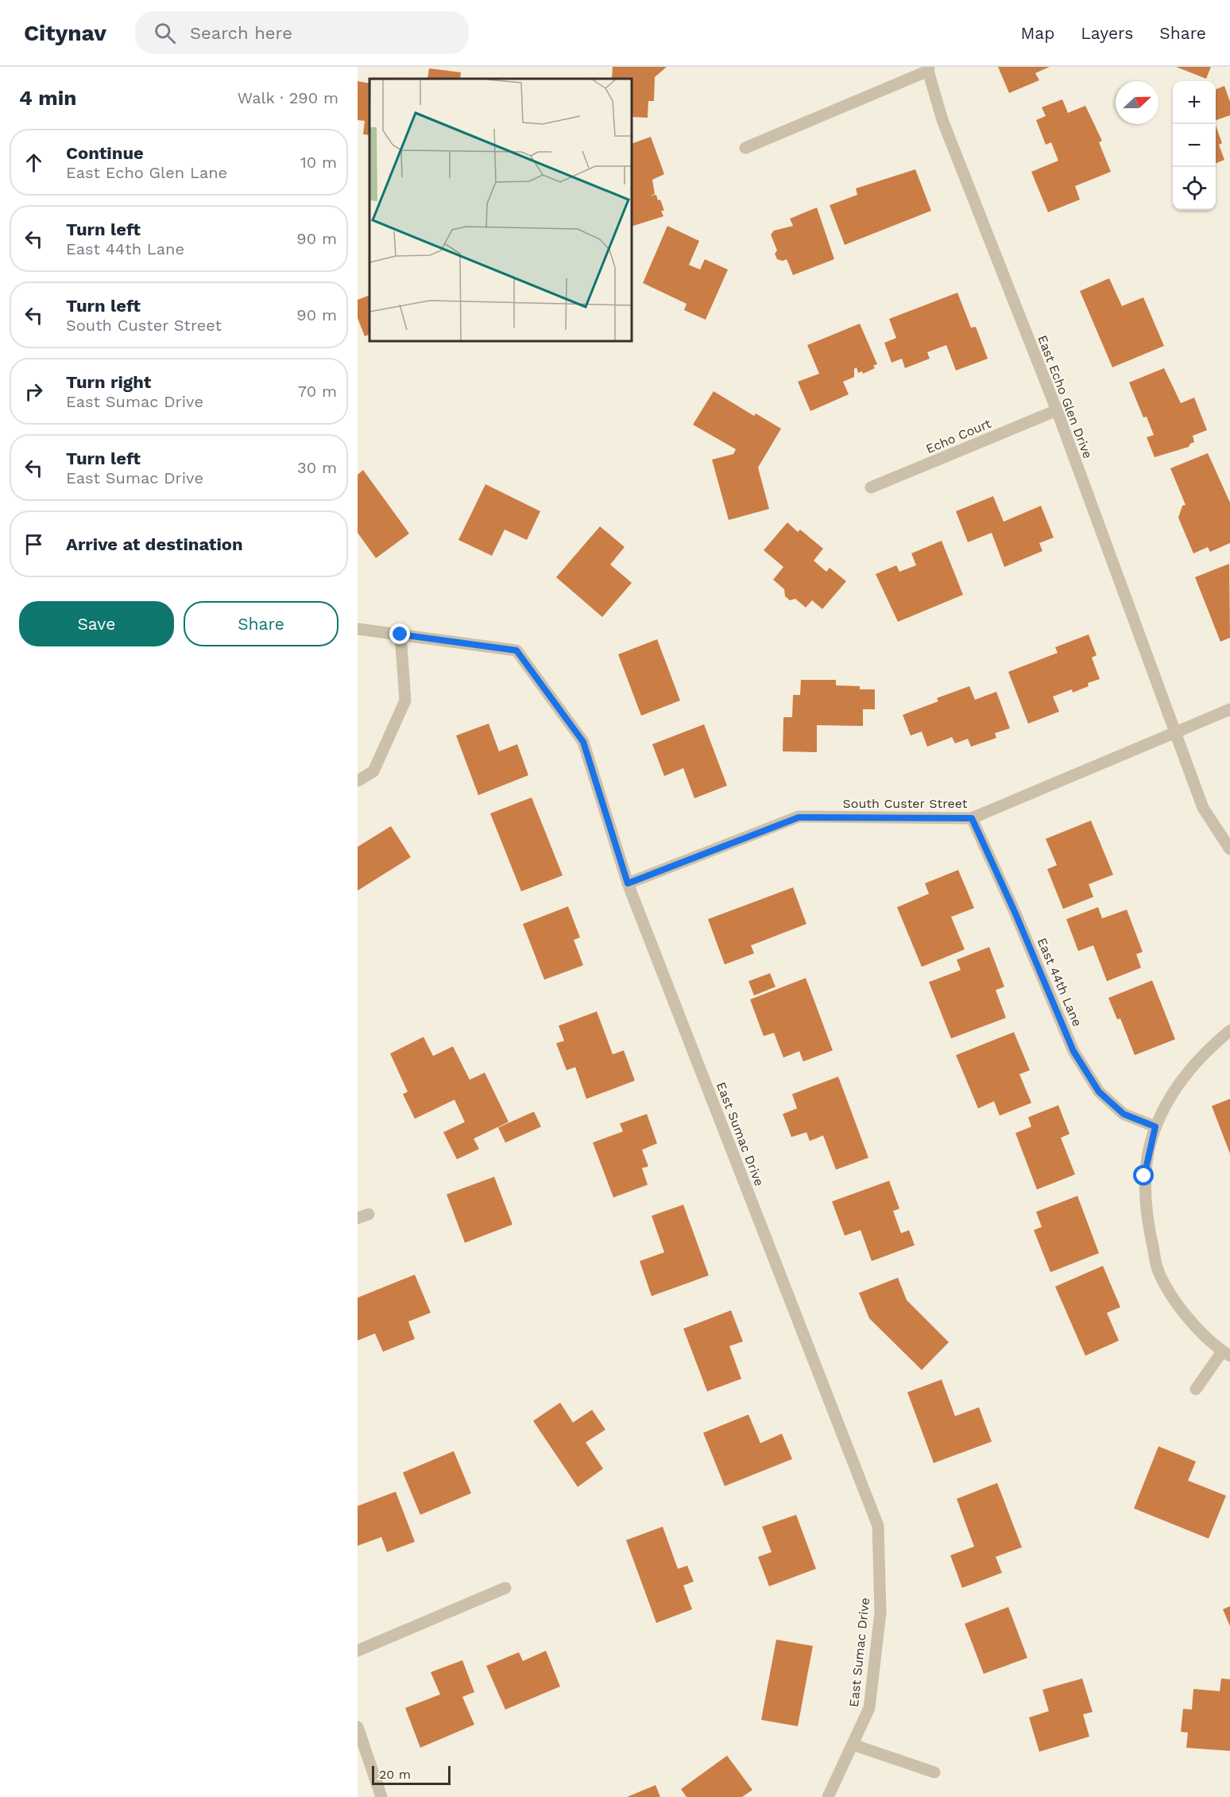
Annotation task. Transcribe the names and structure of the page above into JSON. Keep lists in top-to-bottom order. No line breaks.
{"streets":{"street":["East Echo Glen Drive","Echo Court","South Custer Street","East 44th Lane","East Sumac Drive"]},"crossings":[["East Echo Glen Drive","Echo Court"],["East Echo Glen Drive","South Custer Street"],["South Custer Street","East 44th Lane"],["South Custer Street","East Sumac Drive"]],"scale_bar":"20 m","north":"right","page":{"header":"Citynav","search":"Search here","nav":["Map","Layers","Share"],"heading":["4 min","Walk · 290 m"],"map_buttons":["+","−"],"list":[["Continue","East Echo Glen Lane","10 m"],["Turn left","East 44th Lane","90 m"],["Turn left","South Custer Street","90 m"],["Turn right","East Sumac Drive","70 m"],["Turn left","East Sumac Drive","30 m"],"Arrive at destination"],"buttons":["Save","Share"],"scale":"20 m"}}
